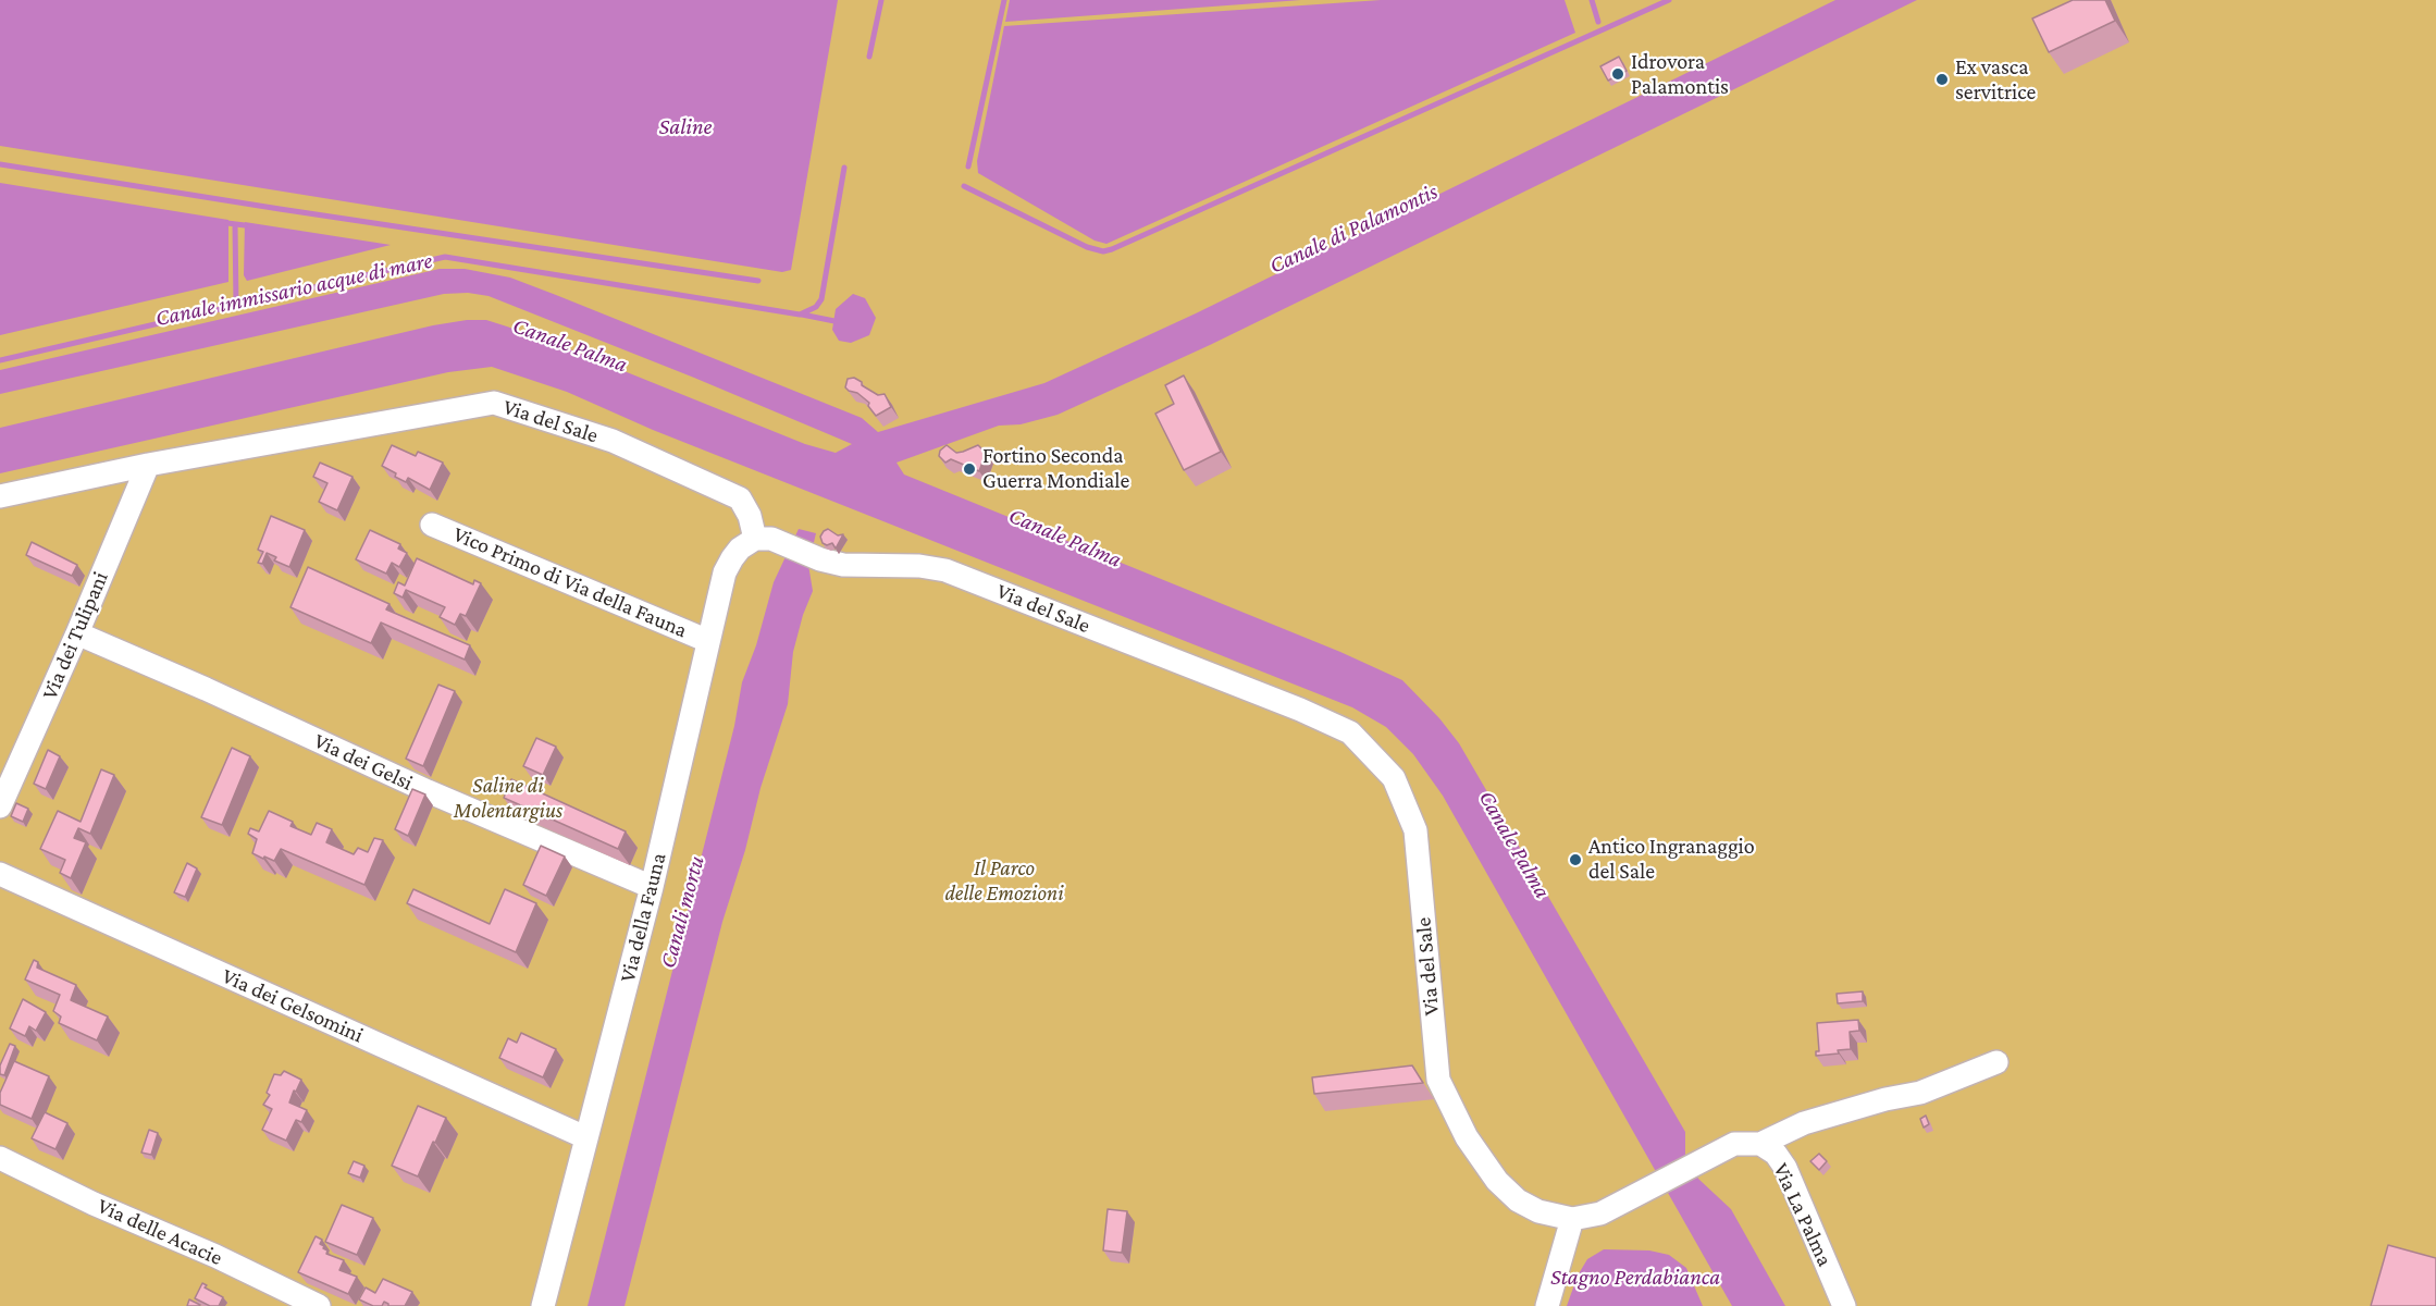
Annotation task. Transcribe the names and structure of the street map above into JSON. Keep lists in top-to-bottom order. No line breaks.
{"streets":{"street":["Via del Sale","Vico Primo di Via della Fauna","Via dei Tulipani","Via dei Gelsi","Via della Fauna","Via dei Gelsomini","Via La Palma","Via delle Acacie"]},"crossings":[["Via del Sale","Via dei Tulipani"],["Via del Sale","Via della Fauna"],["Via del Sale","Via La Palma"],["Vico Primo di Via della Fauna","Via della Fauna"],["Via dei Tulipani","Via dei Gelsi"],["Via dei Gelsi","Via della Fauna"],["Via della Fauna","Via dei Gelsomini"]],"water":["Saline","Canale di Palamontis","Canale immissario acque di mare","Canale Palma","Canali mortu","Stagno Perdabianca"],"parks":["Saline di Molentargius","Il Parco delle Emozioni"],"places":["Idrovora Palamontis","Ex vasca servitrice","Fortino Seconda Guerra Mondiale","Antico Ingranaggio del Sale"]}
